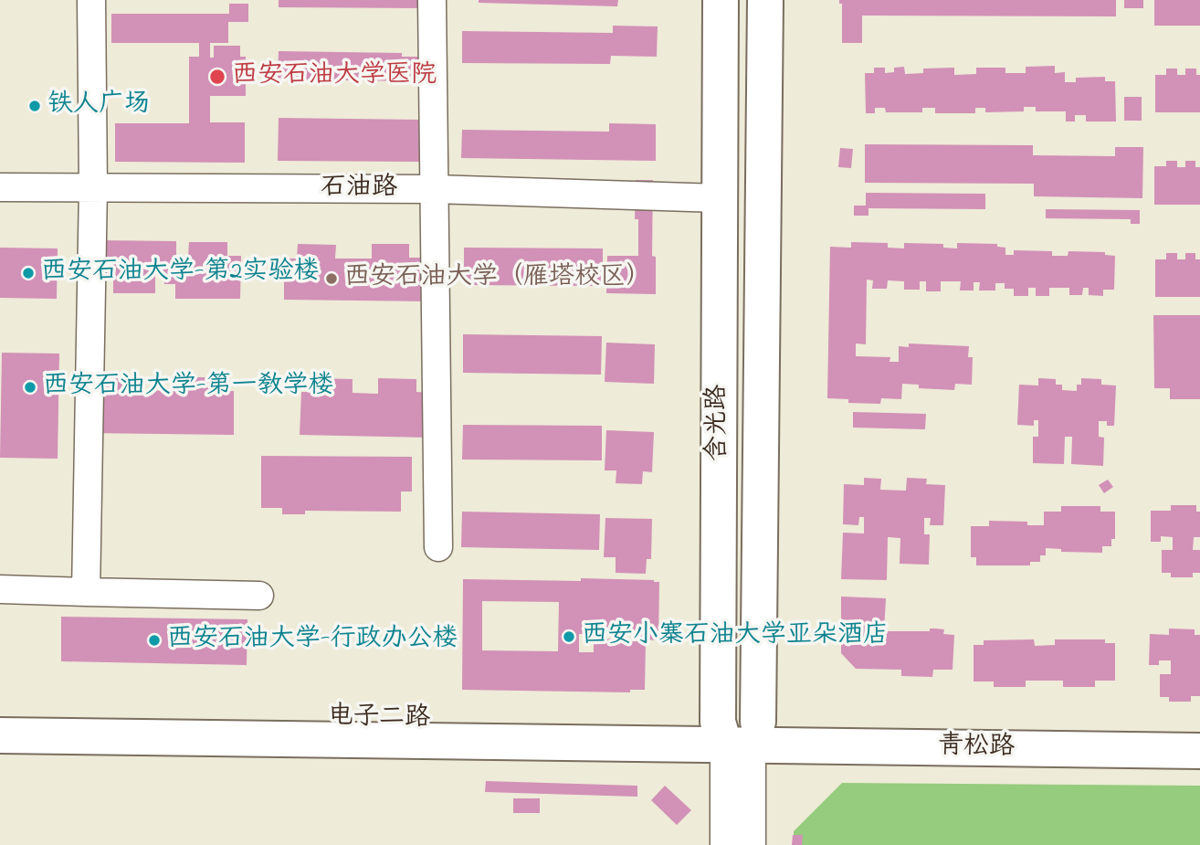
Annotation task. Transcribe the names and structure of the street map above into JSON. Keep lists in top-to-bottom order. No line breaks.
{"streets":{"main road":["含光路","电子二路","青松路"],"street":["石油路"]},"crossings":[["石油路","含光路"],["含光路","电子二路"],["含光路","青松路"],["电子二路","青松路"]],"places":["西安石油大学医院","铁人广场","西安石油大学-第2实验楼","西安石油大学（雁塔校区）","西安石油大学-第一教学楼","西安小寨石油大学亚朵酒店","西安石油大学-行政办公楼"]}
